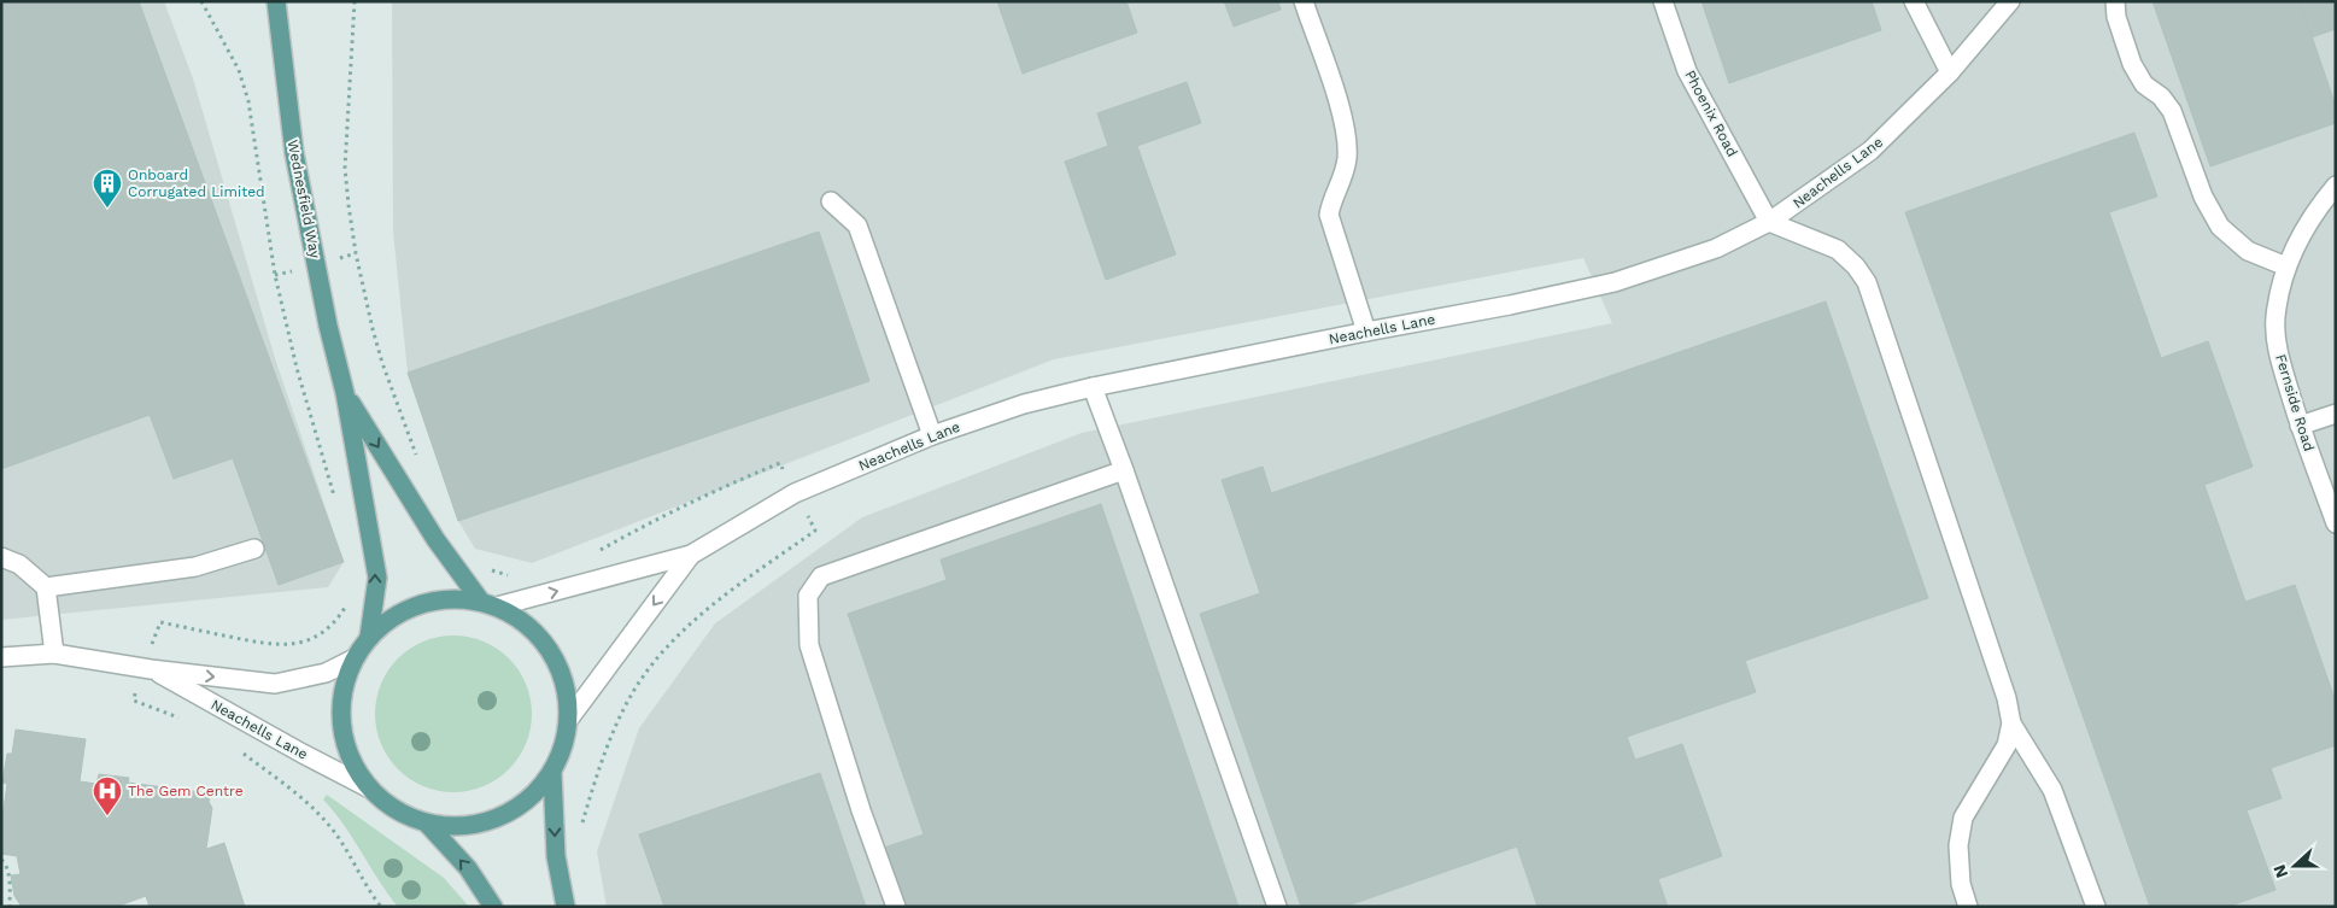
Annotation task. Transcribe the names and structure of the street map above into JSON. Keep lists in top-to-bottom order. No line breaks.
{"streets":{"main road":["Wednesfield Way"],"street":["Phoenix Road","Neachells Lane","Fernside Road"]},"crossings":[["Phoenix Road","Neachells Lane"],["Neachells Lane","Wednesfield Way"]],"places":{"building":["Onboard Corrugated Limited"],"hospital":["The Gem Centre"]},"north":"left"}
